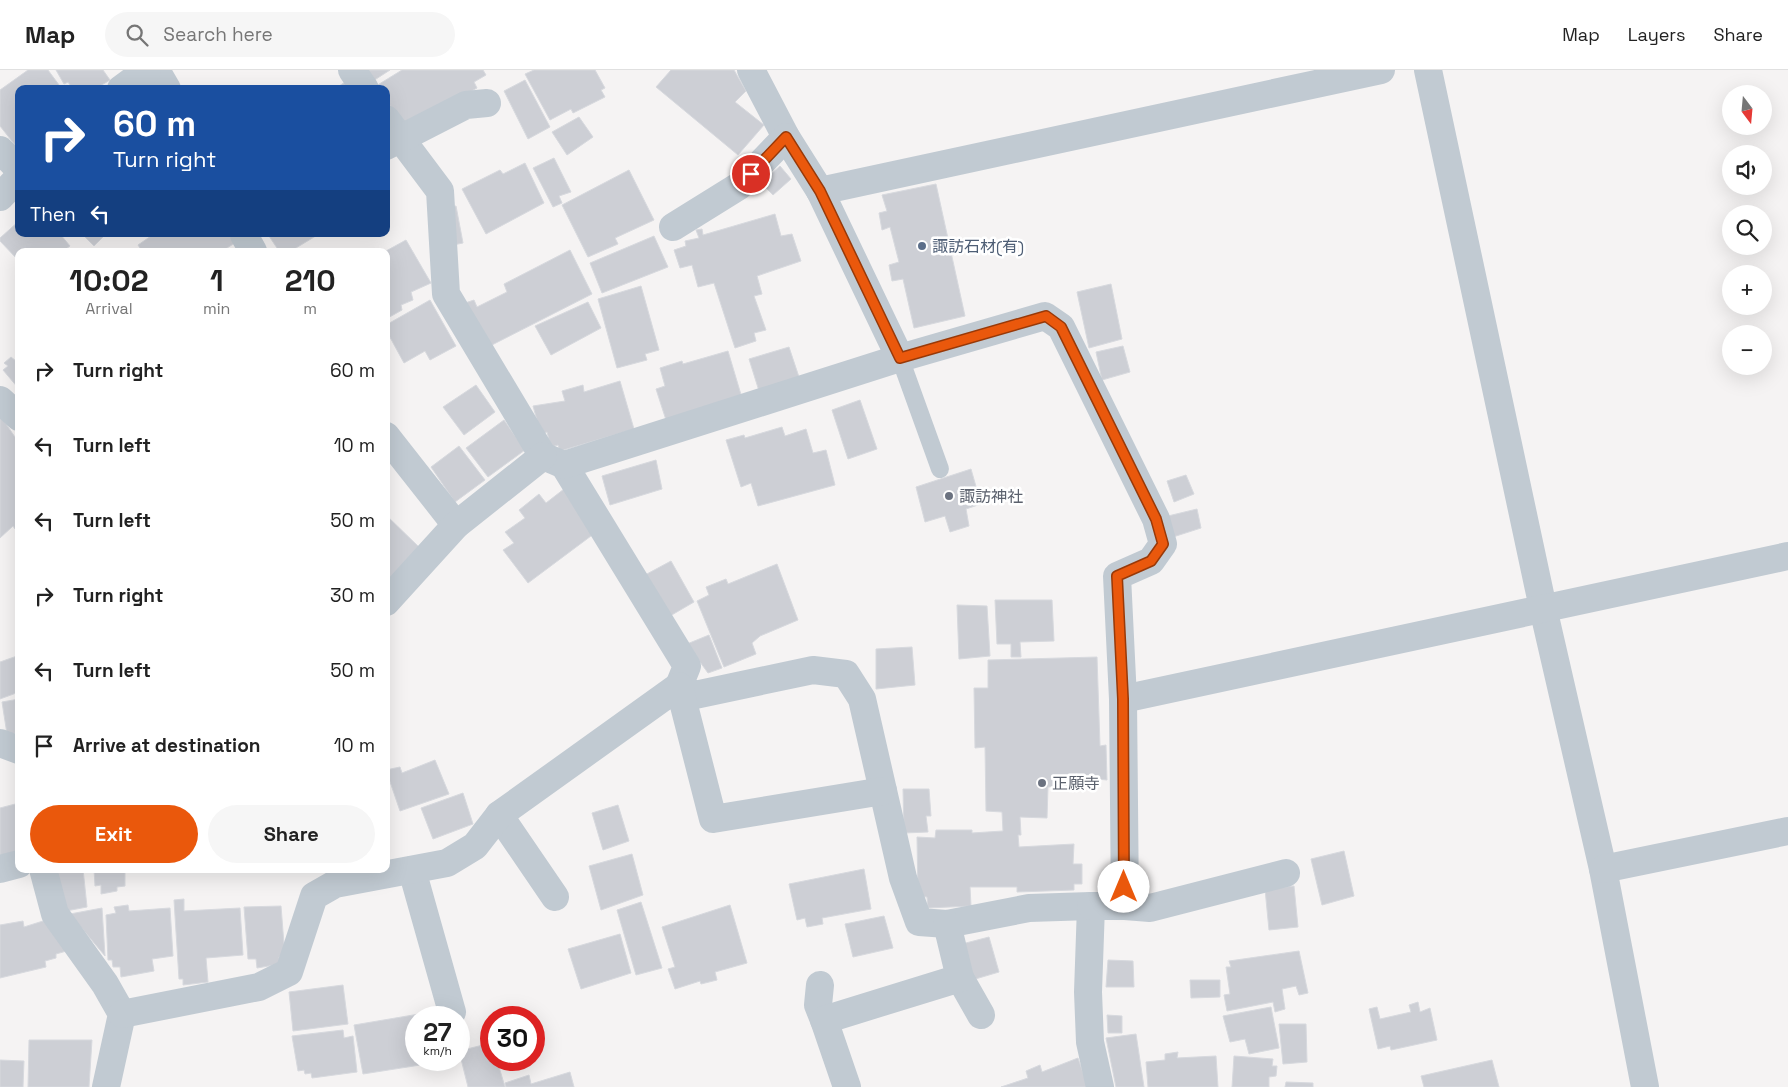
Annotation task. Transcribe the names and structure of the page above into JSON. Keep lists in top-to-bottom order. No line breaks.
{"places":["諏訪石材(有)","諏訪神社","正願寺"],"north":"bottom","page":{"header":"Map","search":"Search here","nav":["Map","Layers","Share"],"map_buttons":["+","−"],"turn":["60 m","Turn right"],"then":"Then","eta":["10:02","Arrival","1","min","210","m"],"list":[{"name":"Turn right","value":"60 m"},{"name":"Turn left","value":"10 m"},{"name":"Turn left","value":"50 m"},{"name":"Turn right","value":"30 m"},{"name":"Turn left","value":"50 m"},{"name":"Arrive at destination","value":"10 m"}],"buttons":["Exit","Share"],"speed":"27 km/h","limit":"30"}}
